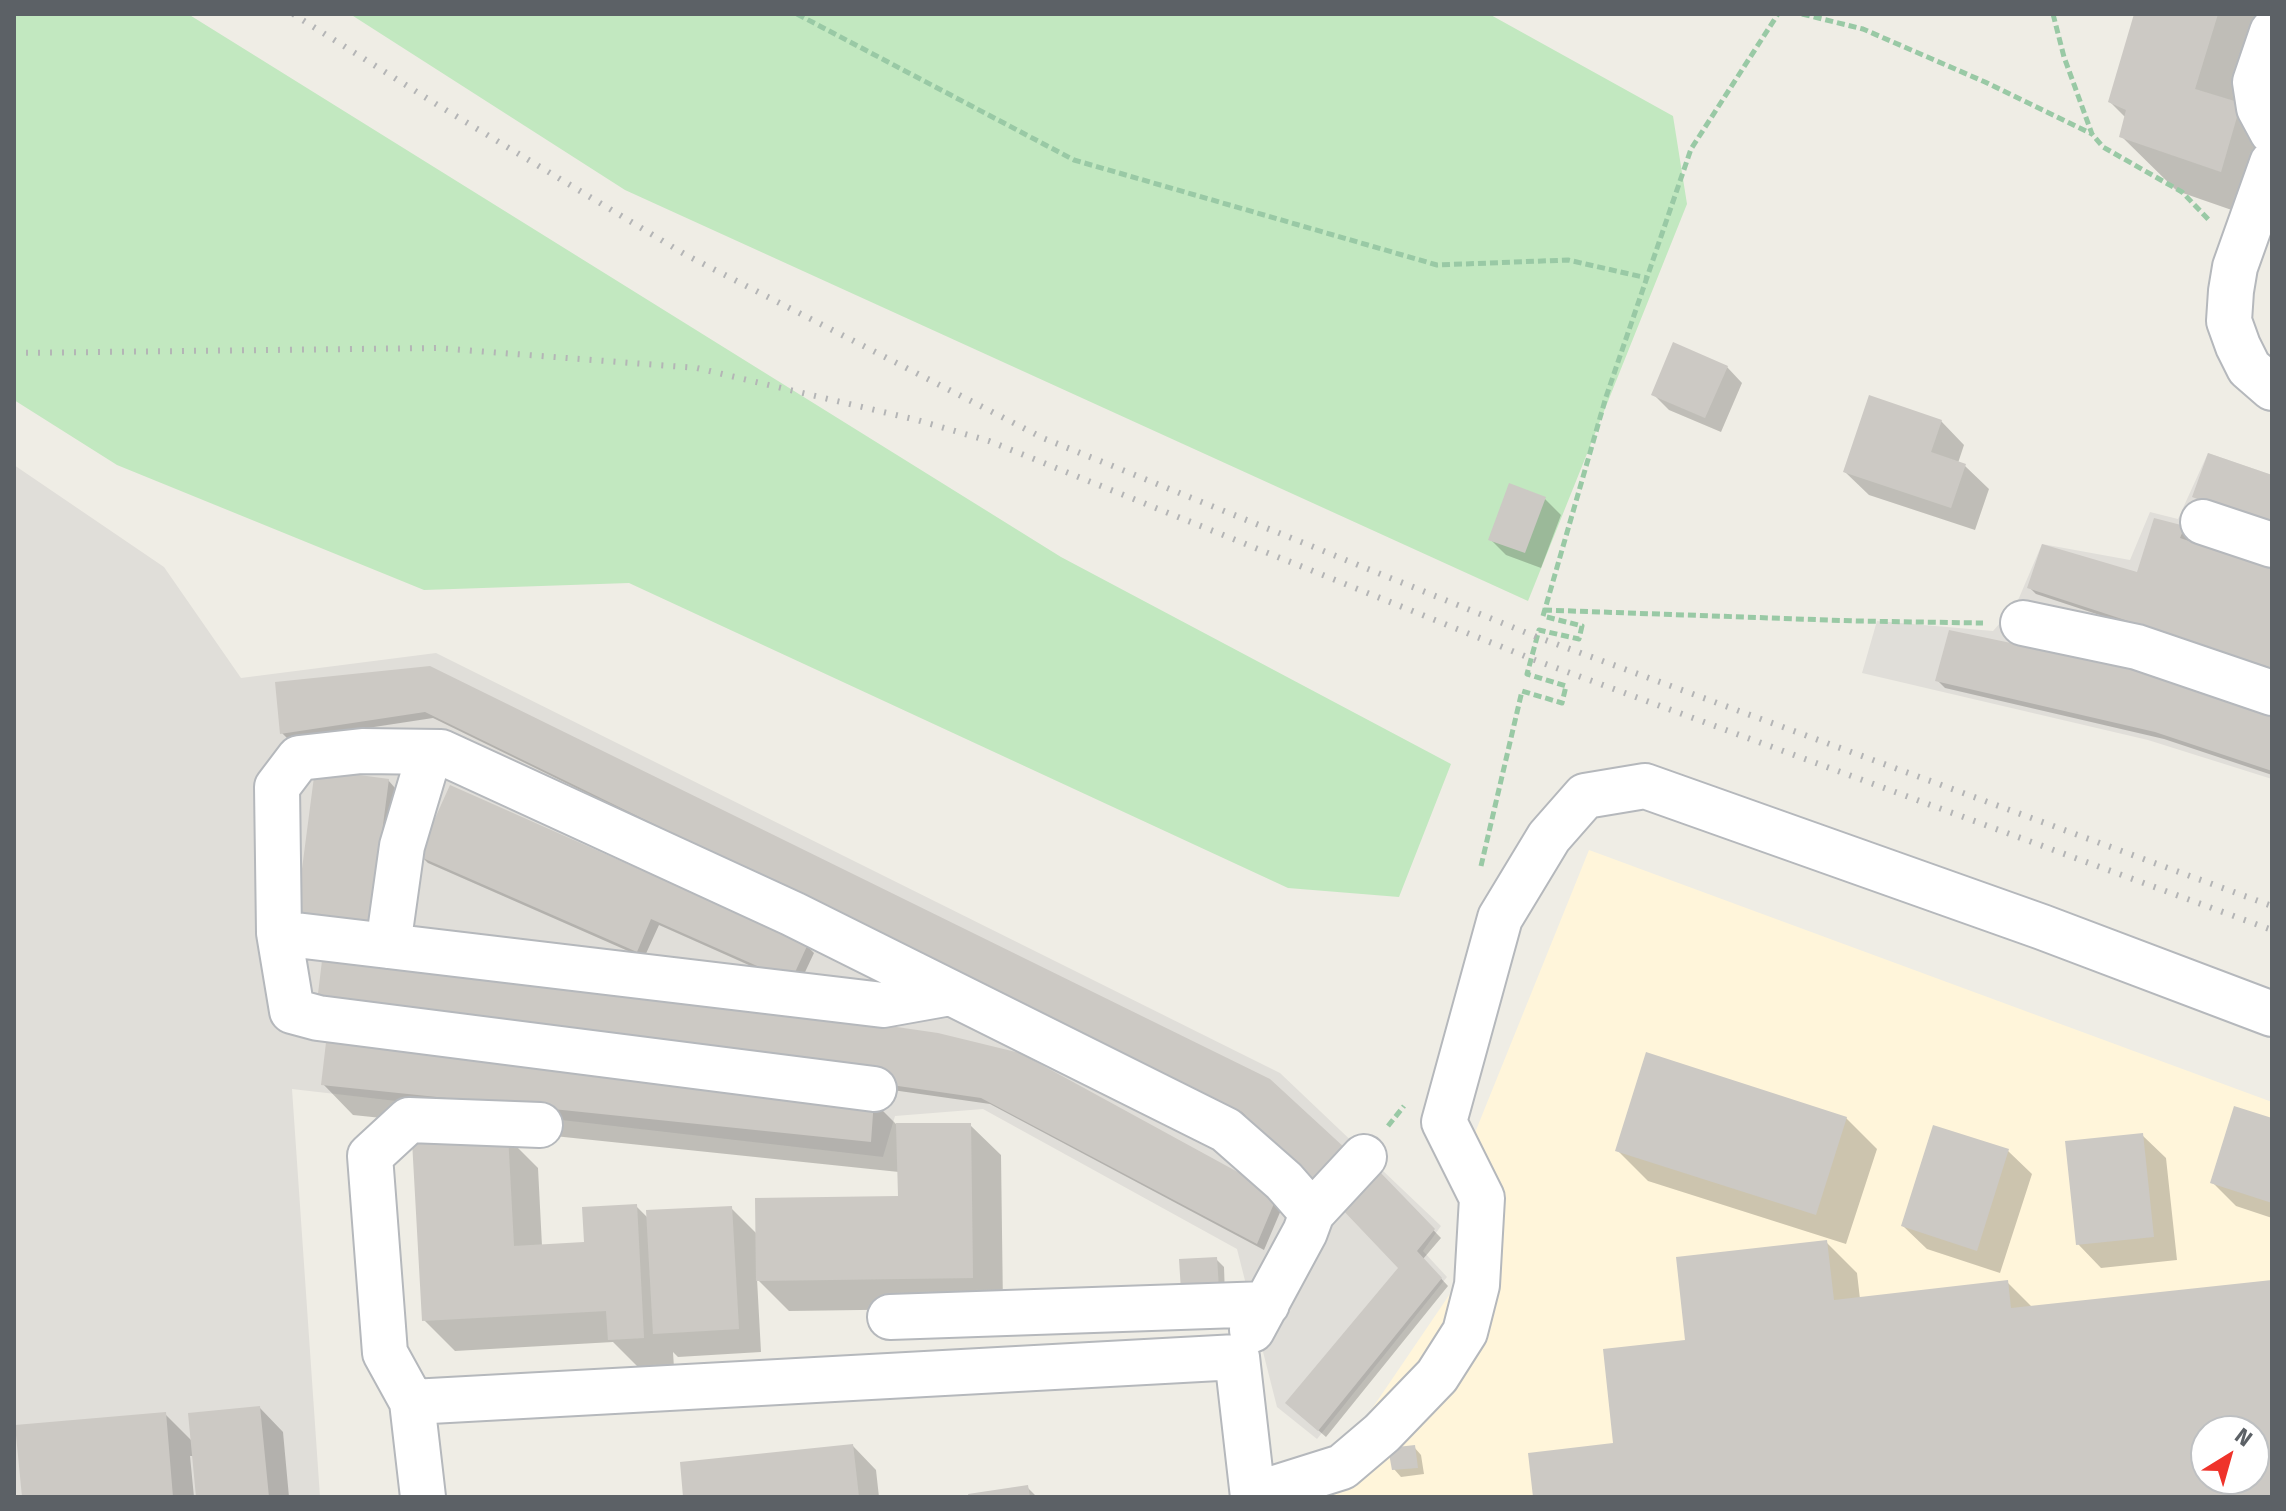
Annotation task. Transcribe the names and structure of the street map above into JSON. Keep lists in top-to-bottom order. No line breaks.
{"north":"top right"}
